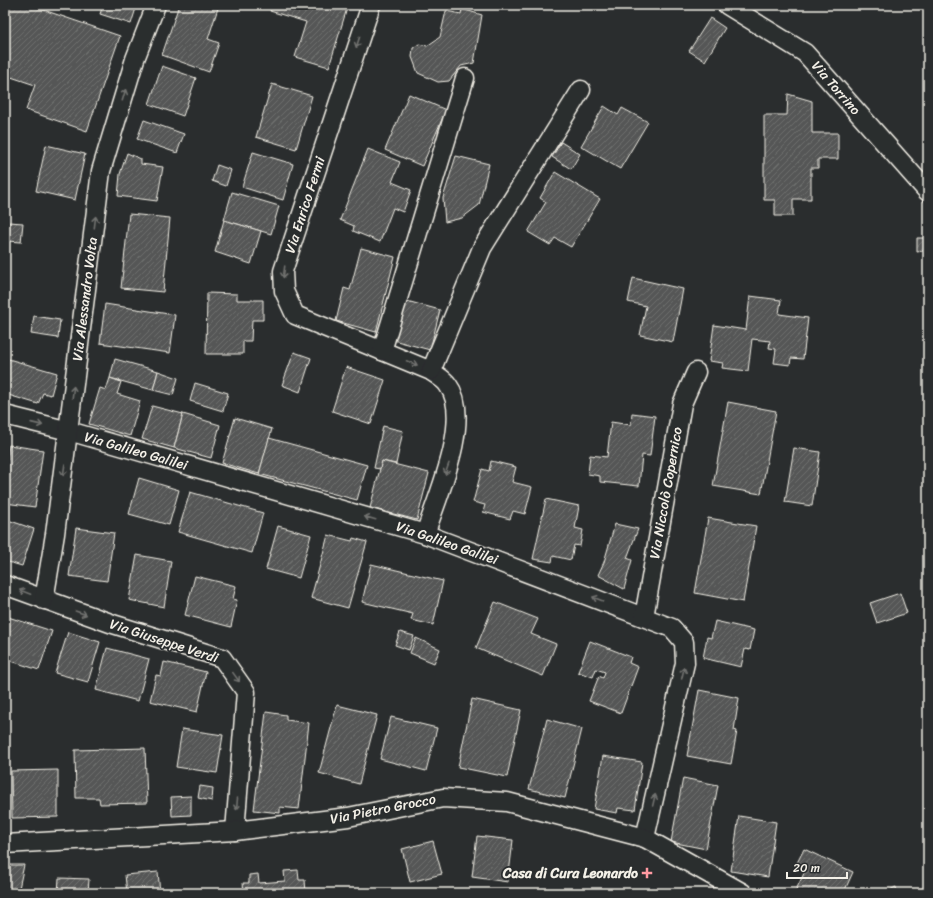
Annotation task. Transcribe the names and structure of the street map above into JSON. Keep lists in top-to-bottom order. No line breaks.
{"streets":{"street":["Via Torrino","Via Enrico Fermi","Via Alessandro Volta","Via Galileo Galilei","Via Niccolò Copernico","Via Giuseppe Verdi","Via Pietro Grocco"]},"crossings":[["Via Enrico Fermi","Via Galileo Galilei"],["Via Alessandro Volta","Via Galileo Galilei"],["Via Alessandro Volta","Via Giuseppe Verdi"],["Via Galileo Galilei","Via Niccolò Copernico"],["Via Galileo Galilei","Via Pietro Grocco"],["Via Giuseppe Verdi","Via Pietro Grocco"]],"places":{"health":["Casa di Cura Leonardo"]},"scale_bar":"20 m"}
